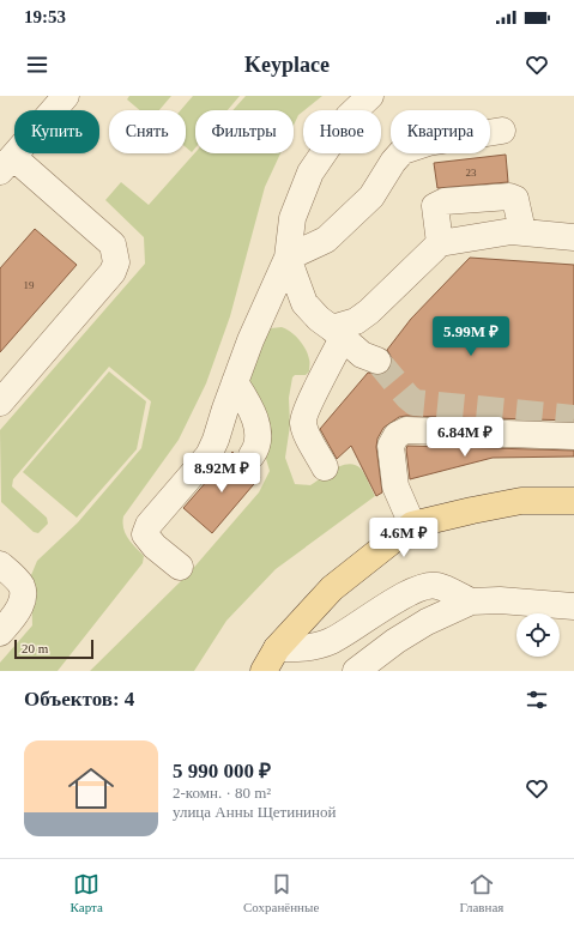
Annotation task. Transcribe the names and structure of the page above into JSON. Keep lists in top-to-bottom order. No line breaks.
{"house_numbers":["23","19"],"scale_bar":"20 m","page":{"status":"19:53","header":"Keyplace","chip":["Купить","Снять","Фильтры","Новое","Квартира"],"price":["5.99M ₽","6.84M ₽","8.92M ₽","4.6M ₽"],"scale":"20 m","heading":"Объектов: 4","list":[{"name":"5 990 000 ₽","note":"2-комн. · 80 m² · улица Анны Щетининой"}],"tabs":["Карта","Сохранённые","Главная"]}}
